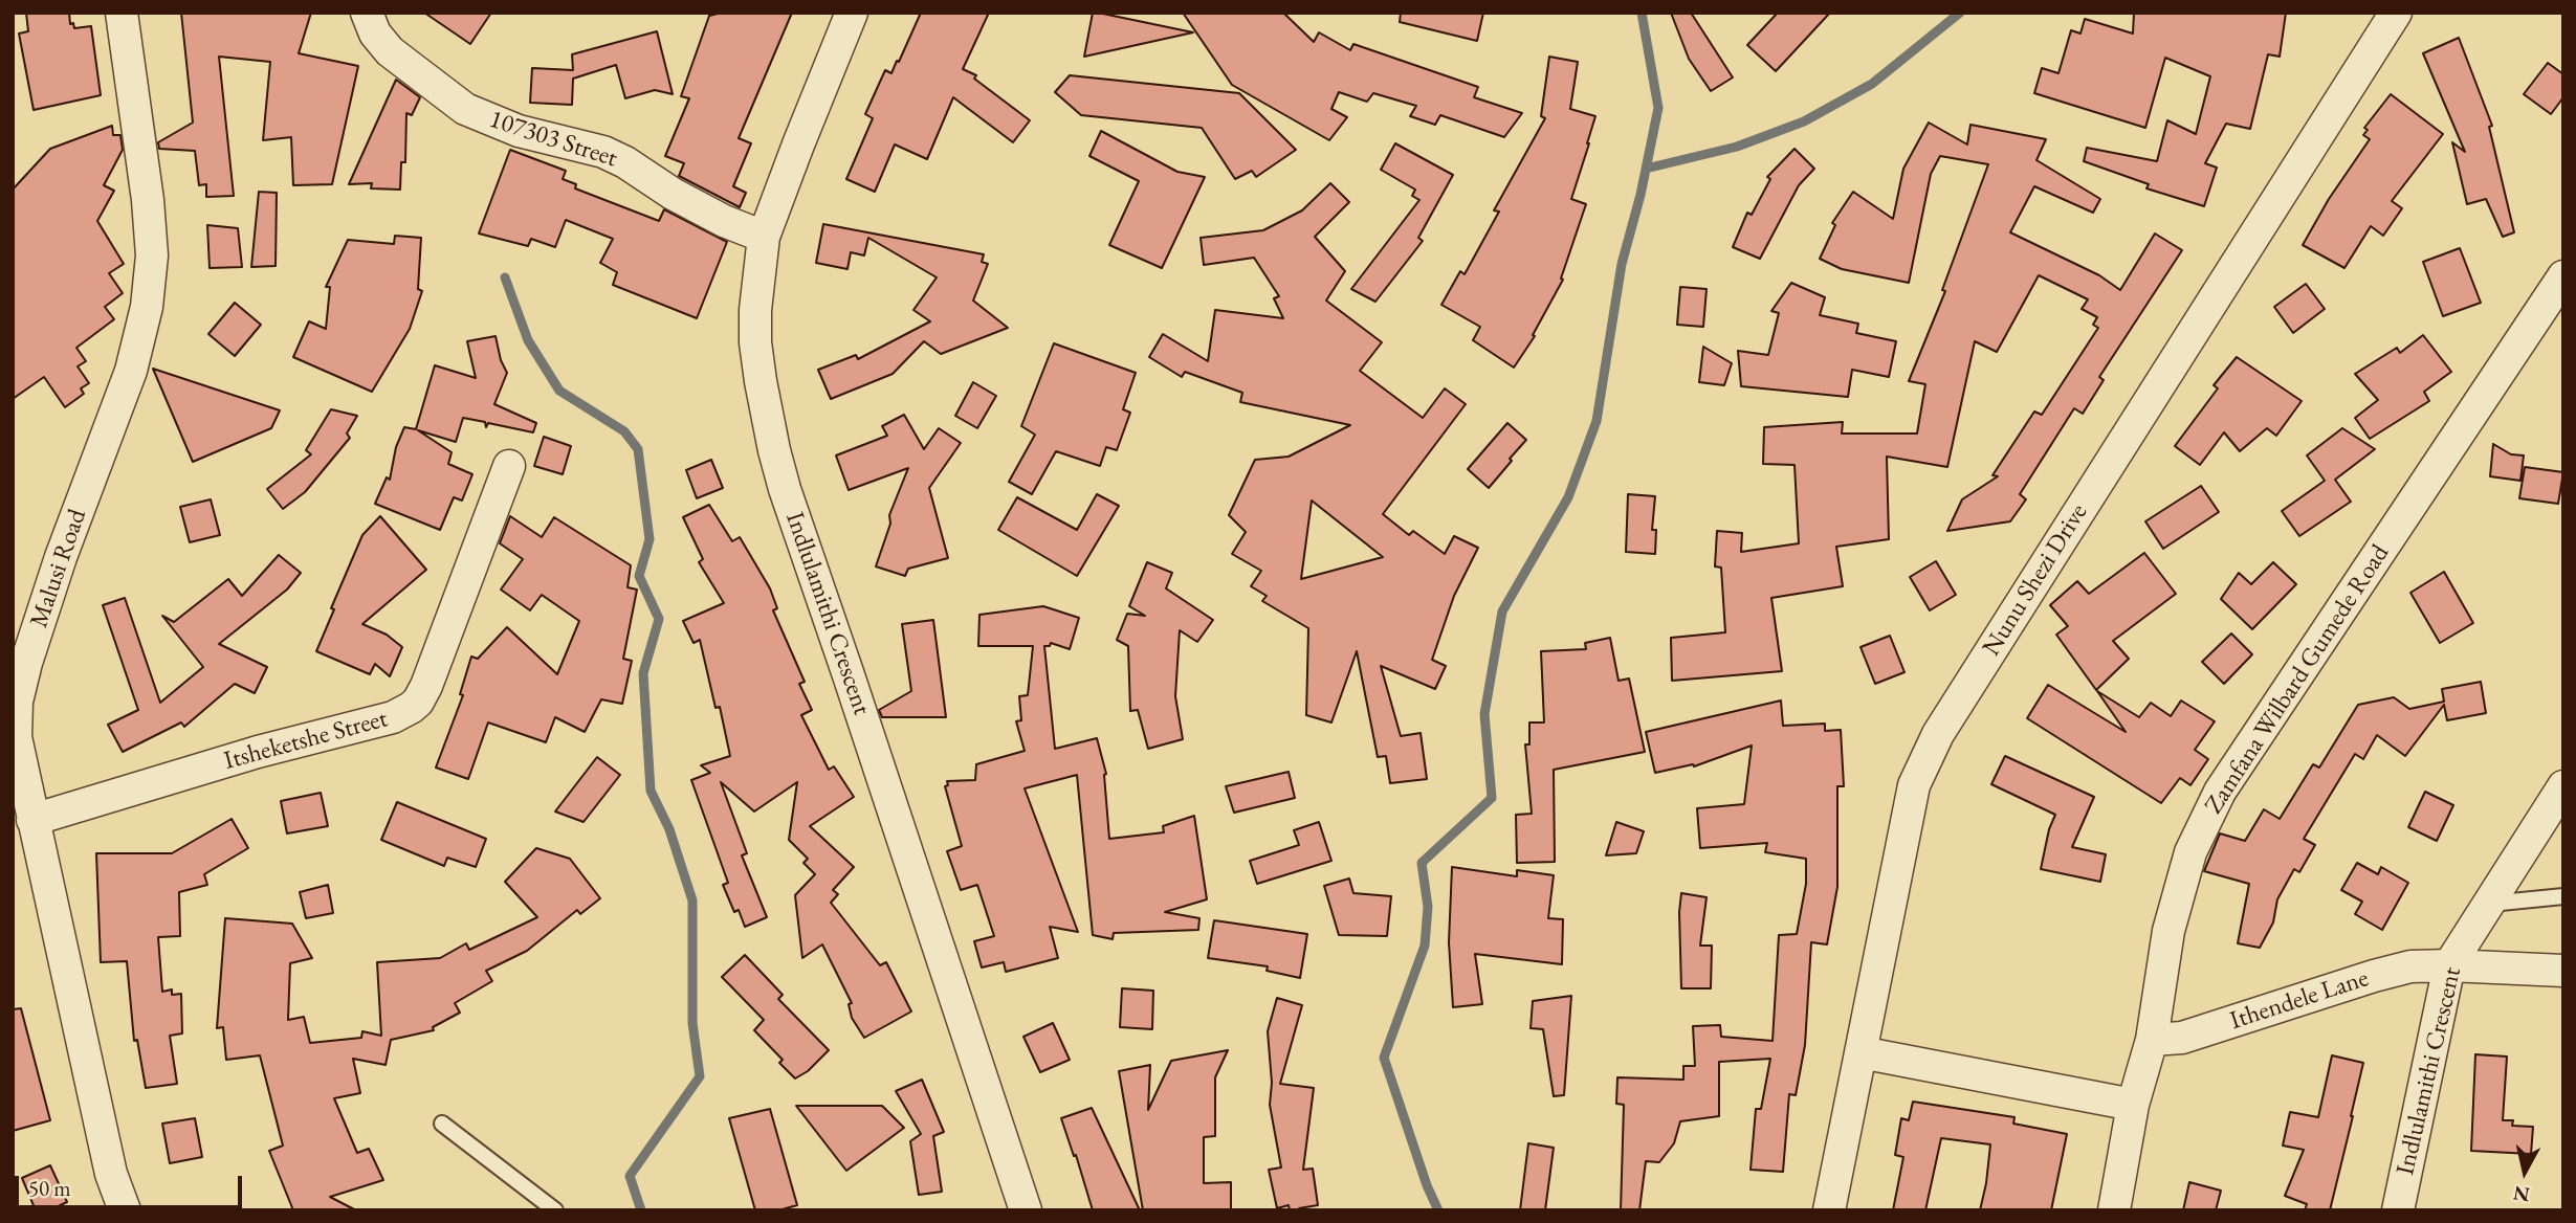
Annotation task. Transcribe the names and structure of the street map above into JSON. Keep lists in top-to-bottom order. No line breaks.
{"streets":{"street":["107303 Street","Malusi Road","Nunu Shezi Drive","Indlulamithi Crescent","Zamfana Wilbard Gumede Road","Itsheketshe Street","Ithendele Lane"]},"crossings":[["107303 Street","Indlulamithi Crescent"],["Malusi Road","Itsheketshe Street"],["Indlulamithi Crescent","Ithendele Lane"],["Zamfana Wilbard Gumede Road","Ithendele Lane"]],"scale_bar":"50 m","north":"bottom"}
